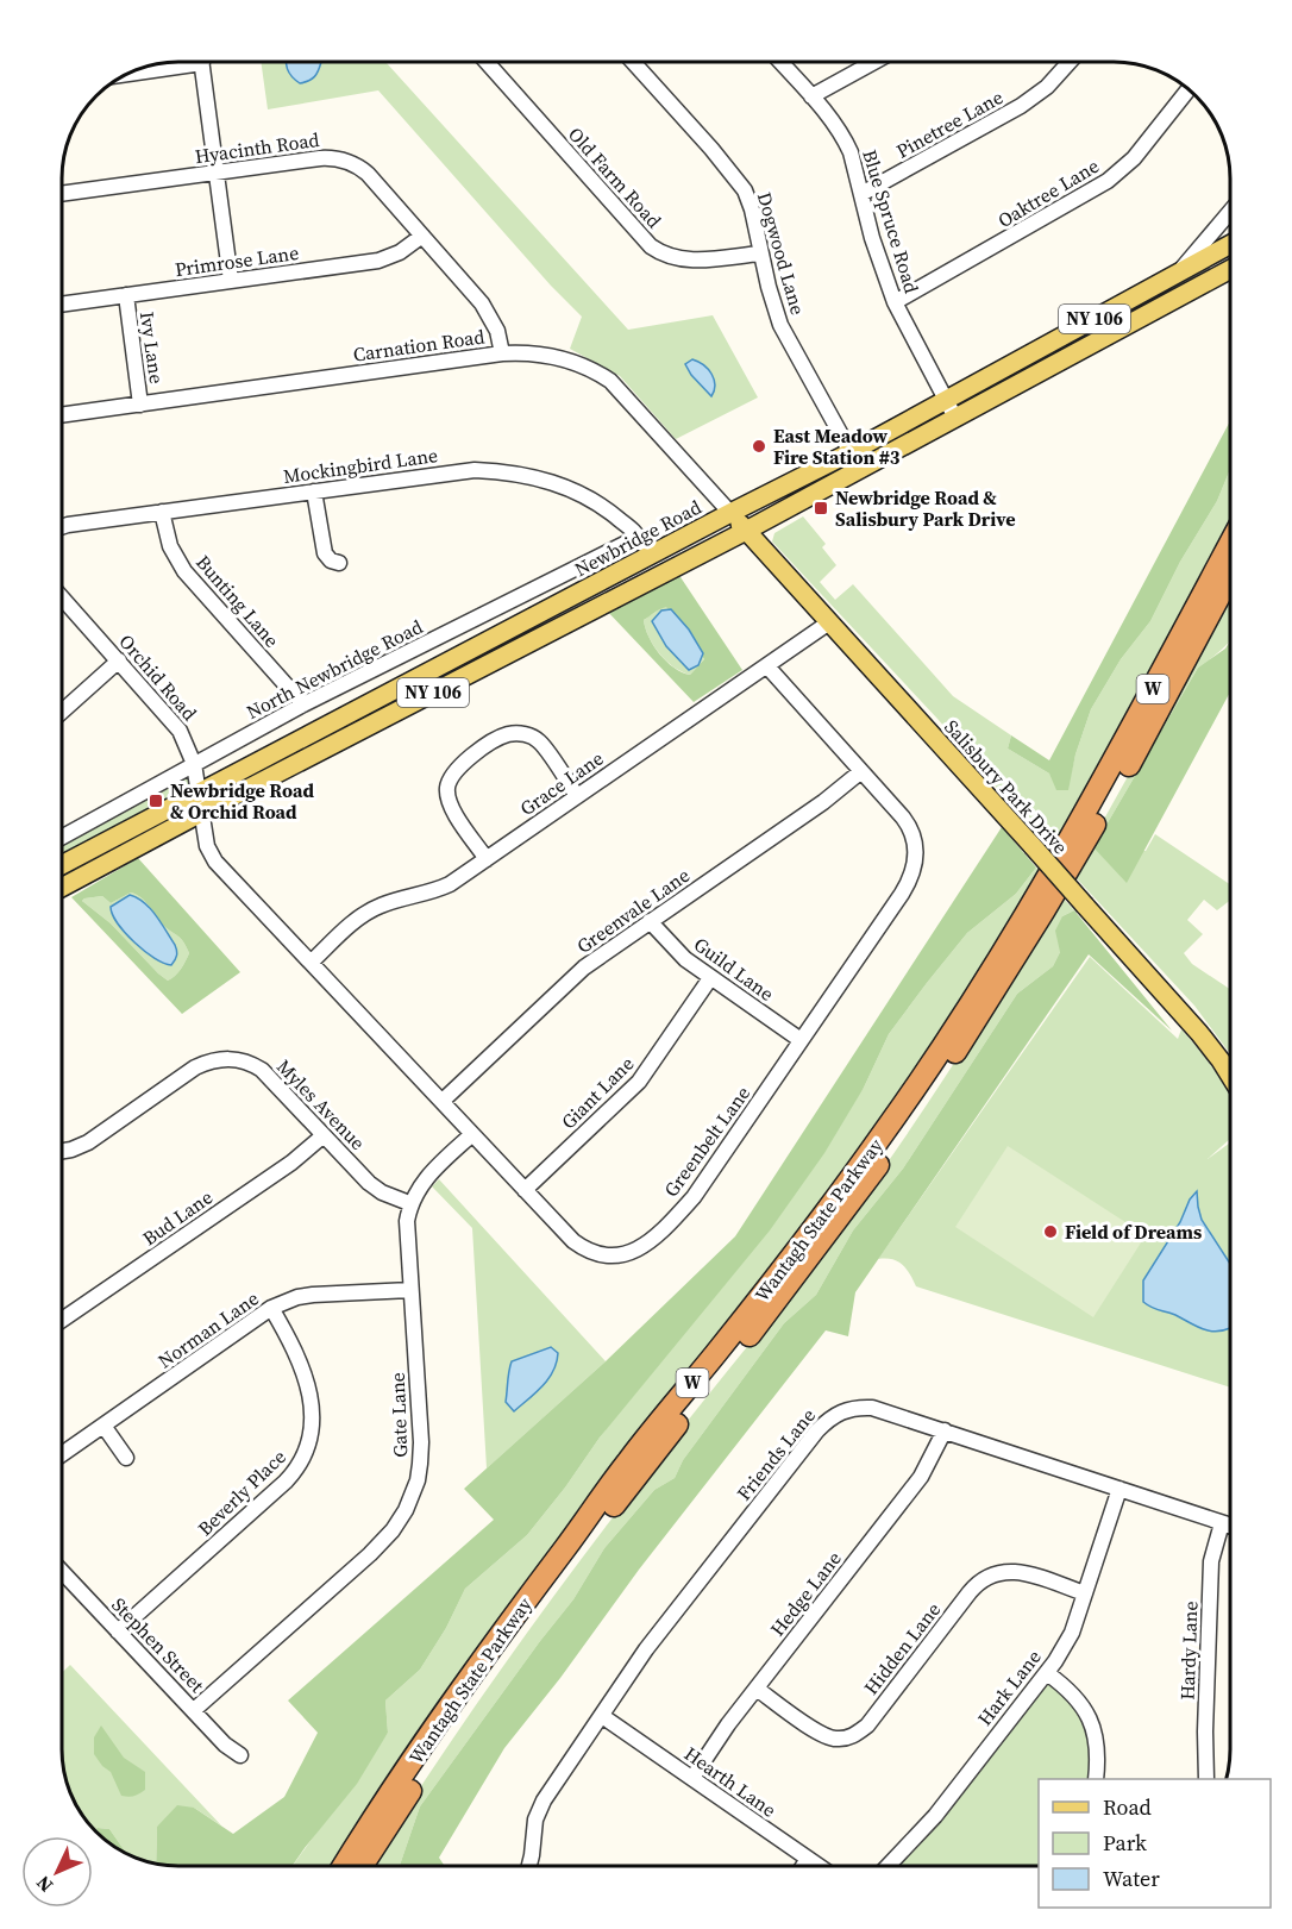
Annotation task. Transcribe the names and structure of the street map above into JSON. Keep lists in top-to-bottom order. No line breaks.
{"streets":{"highway":["W","Wantagh State Parkway"],"main road":["NY 106","Newbridge Road","Salisbury Park Drive"],"street":["Pinetree Lane","Hyacinth Road","Old Farm Road","Oaktree Lane","Blue Spruce Road","Dogwood Lane","Primrose Lane","Carnation Road","Ivy Lane","Mockingbird Lane","Bunting Lane","North Newbridge Road","Orchid Road","Grace Lane","Greenvale Lane","Guild Lane","Giant Lane","Myles Avenue","Greenbelt Lane","Bud Lane","Norman Lane","Gate Lane","Friends Lane","Beverly Place","Hedge Lane","Stephen Street","Hidden Lane","Hardy Lane","Hark Lane","Hearth Lane"]},"crossings":[["Pinetree Lane","Blue Spruce Road"],["Hyacinth Road","Primrose Lane"],["Hyacinth Road","Carnation Road"],["Old Farm Road","Dogwood Lane"],["Oaktree Lane","Blue Spruce Road"],["Blue Spruce Road","NY 106"],["Blue Spruce Road","Newbridge Road"],["Dogwood Lane","Newbridge Road"],["Primrose Lane","Ivy Lane"],["NY 106","Orchid Road"],["NY 106","Salisbury Park Drive"],["NY 106","Greenbelt Lane"],["Carnation Road","Ivy Lane"],["Carnation Road","Newbridge Road"],["Carnation Road","Salisbury Park Drive"],["Mockingbird Lane","Newbridge Road"],["Mockingbird Lane","Bunting Lane"],["Mockingbird Lane","North Newbridge Road"],["Newbridge Road","Orchid Road"],["Newbridge Road","Salisbury Park Drive"],["Bunting Lane","North Newbridge Road"],["North Newbridge Road","Orchid Road"],["Orchid Road","Greenbelt Lane"],["Grace Lane","Salisbury Park Drive"],["Grace Lane","Greenbelt Lane"],["Greenvale Lane","Guild Lane"],["Greenvale Lane","Greenbelt Lane"],["Guild Lane","Giant Lane"],["Guild Lane","Greenbelt Lane"],["Giant Lane","Greenbelt Lane"],["Myles Avenue","Bud Lane"],["Myles Avenue","Gate Lane"],["Norman Lane","Gate Lane"],["Norman Lane","Beverly Place"],["Gate Lane","Stephen Street"],["Friends Lane","Hedge Lane"],["Friends Lane","Hardy Lane"],["Friends Lane","Hark Lane"],["Friends Lane","Hearth Lane"],["Beverly Place","Stephen Street"],["Hedge Lane","Hidden Lane"],["Hedge Lane","Hearth Lane"],["Hidden Lane","Hark Lane"]],"places":{"other":["East Meadow Fire Station #3","Field of Dreams"],"transit":["Newbridge Road & Salisbury Park Drive","Newbridge Road & Orchid Road"]},"legend":["Road","Park","Water"],"north":"bottom left"}
